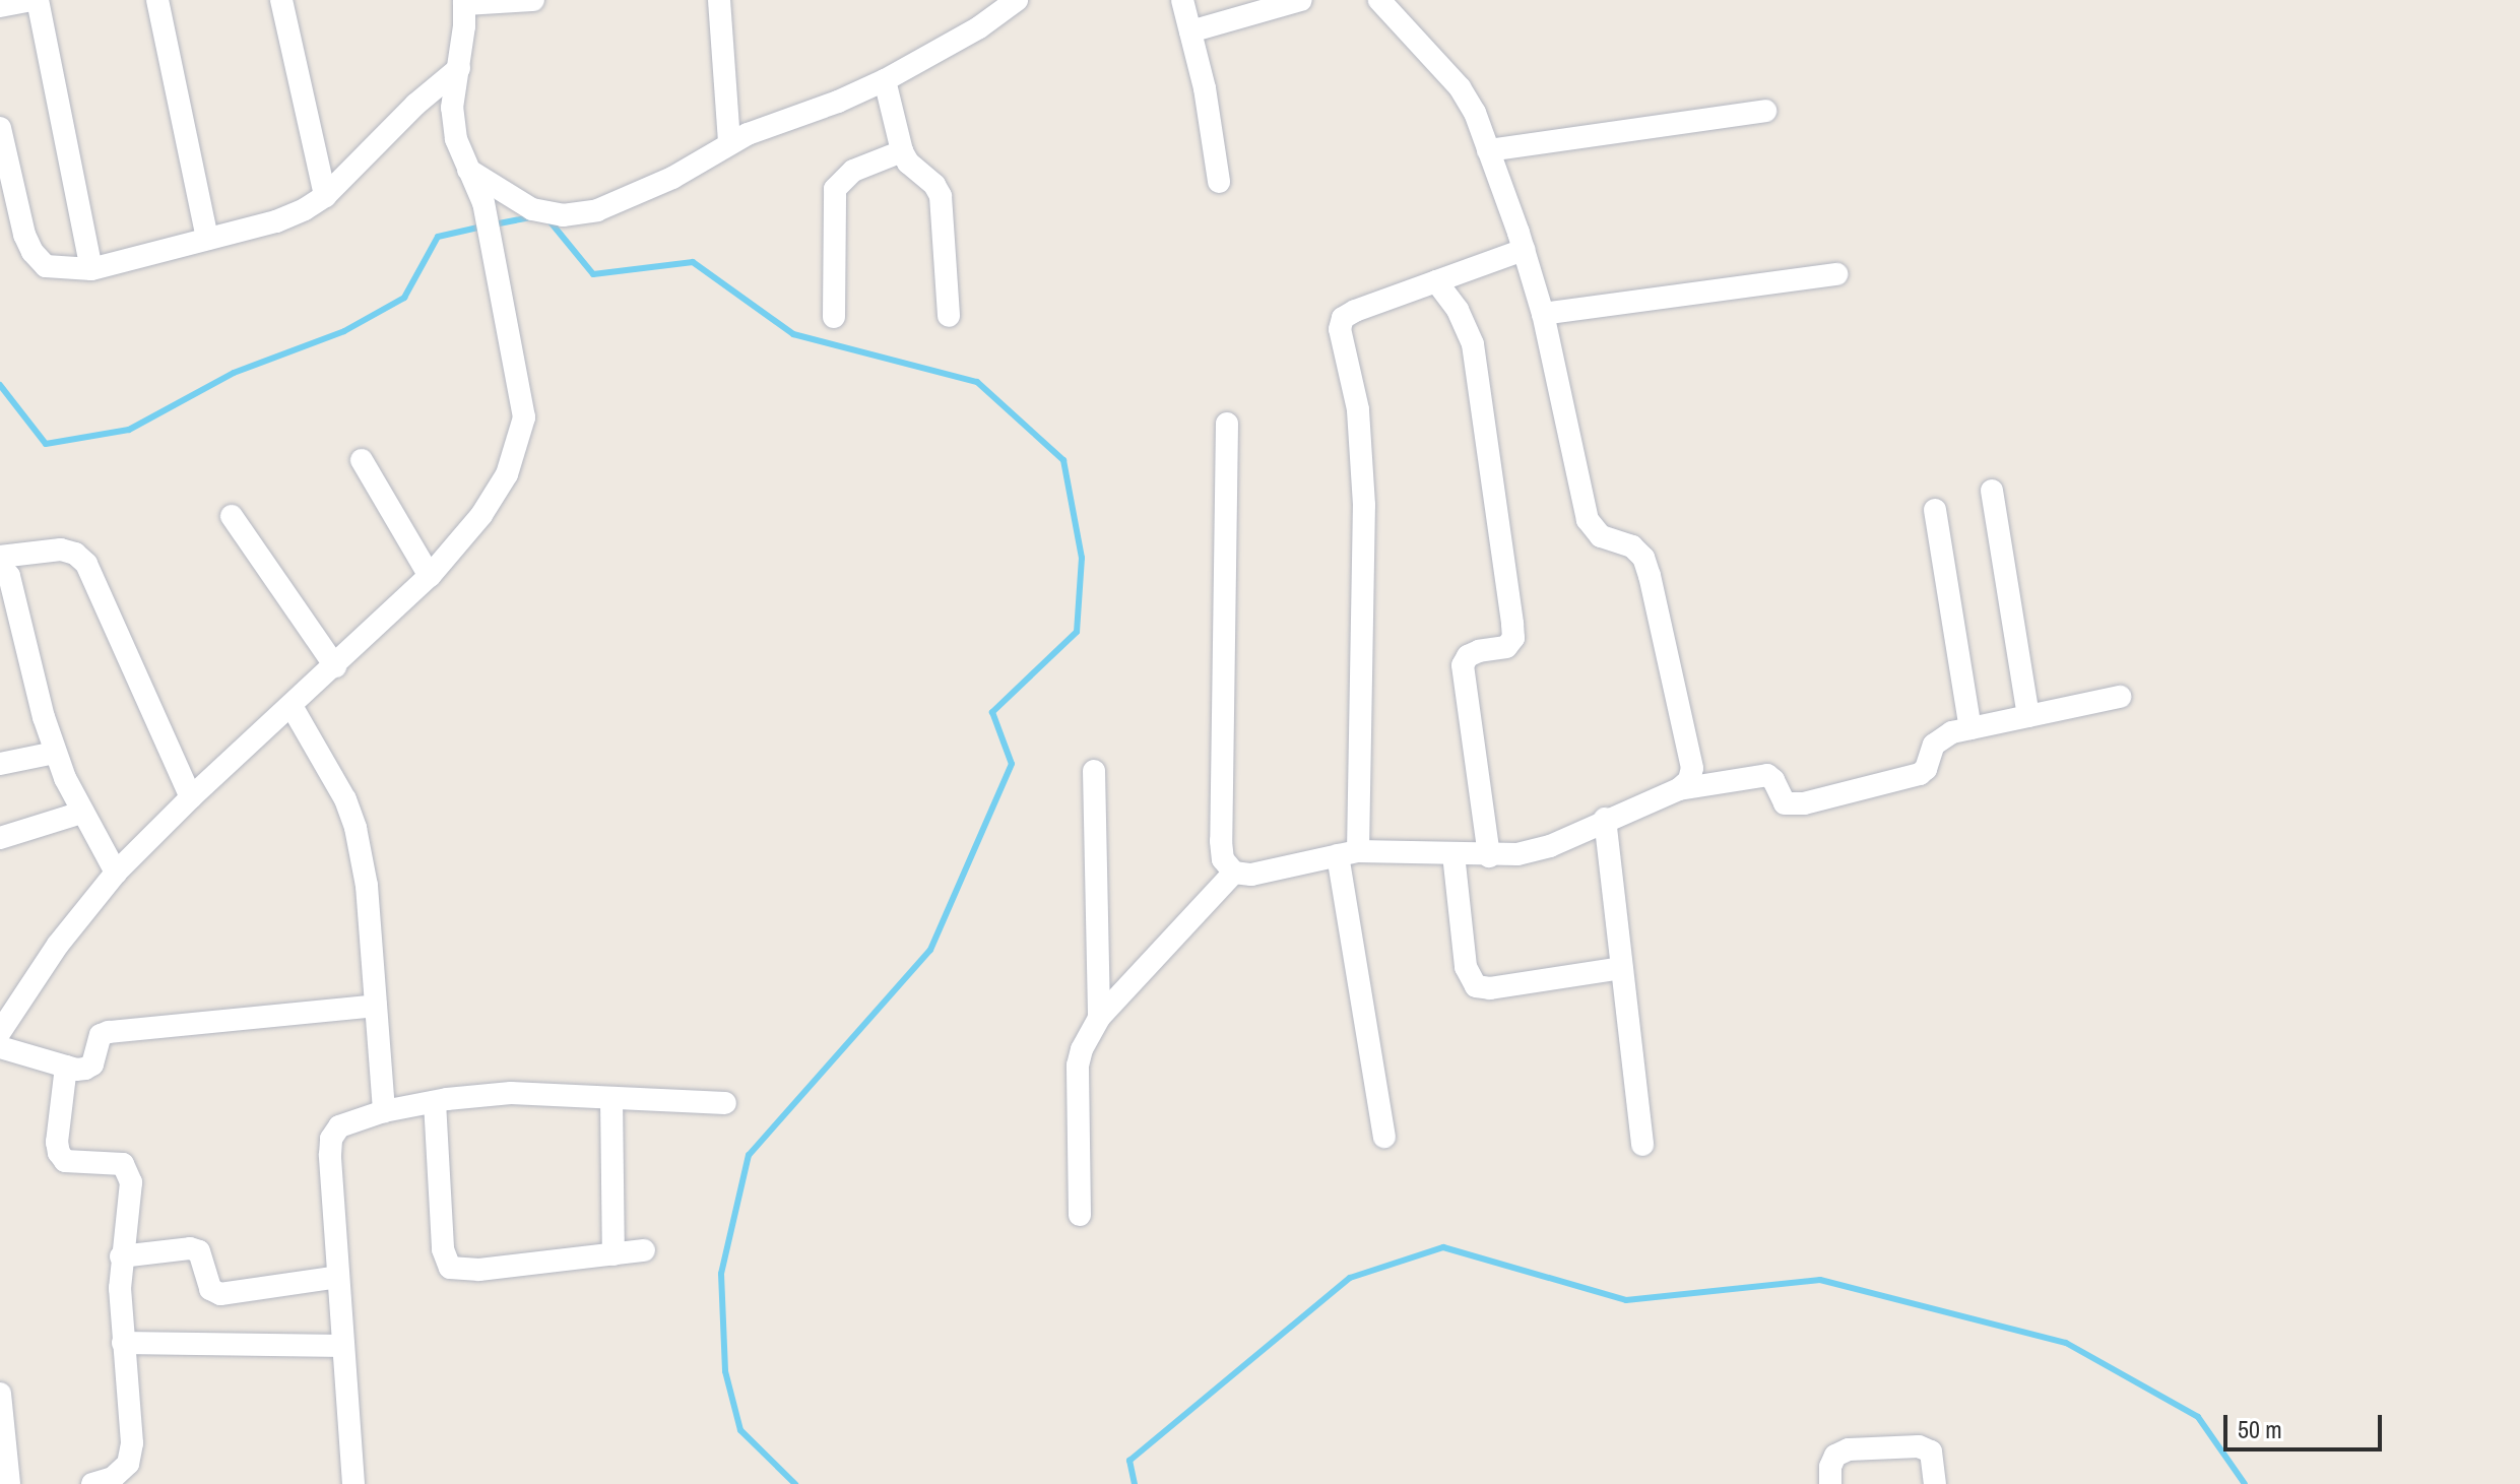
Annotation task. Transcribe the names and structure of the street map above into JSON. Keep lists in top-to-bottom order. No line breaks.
{"scale_bar":"50 m"}
